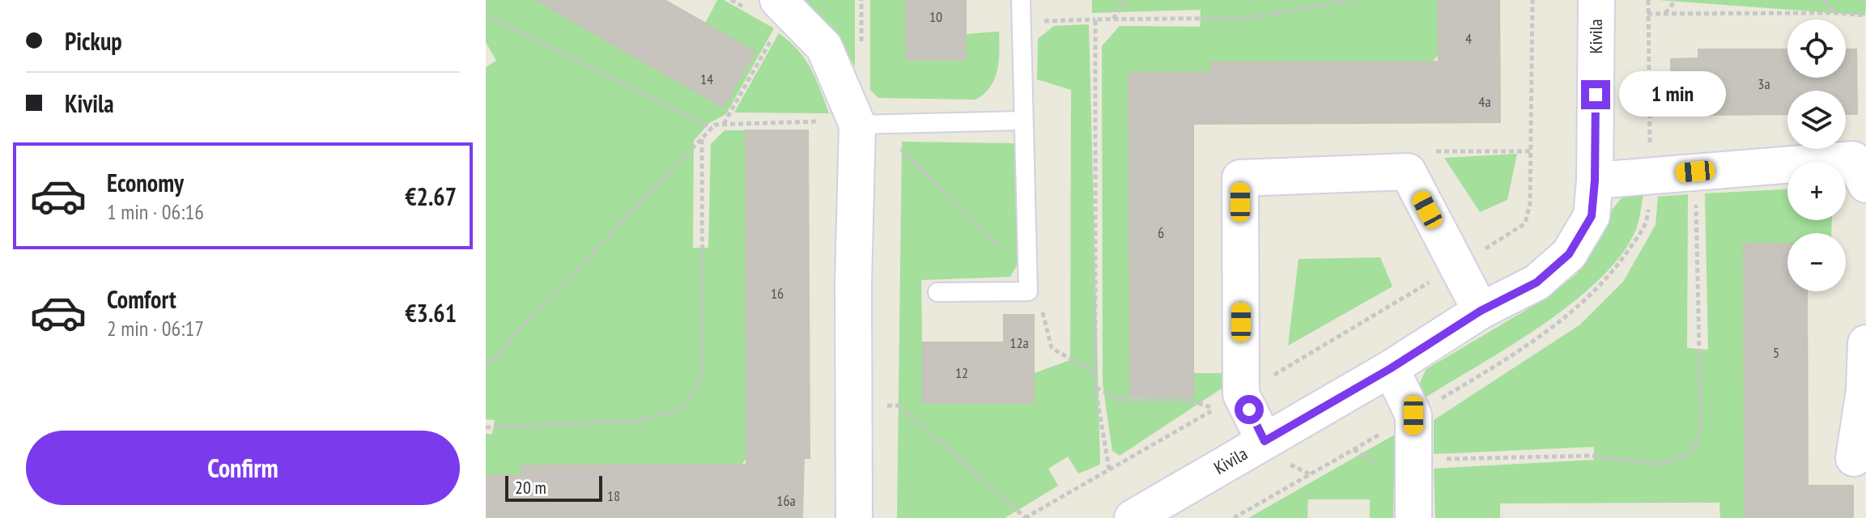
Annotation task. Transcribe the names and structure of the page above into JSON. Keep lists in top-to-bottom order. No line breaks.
{"streets":{"street":["Kivila"]},"house_numbers":["10","4","14","3a","4a","6","16","12a","5","12","18","16a"],"scale_bar":"20 m","page":{"banner":["Pickup","Kivila"],"map_buttons":["+","−"],"bubble":"1 min","list":[{"name":"Economy","note":"1 min · 06:16","value":"€2.67"},{"name":"Comfort","note":"2 min · 06:17","value":"€3.61"}],"buttons":"Confirm","scale":"20 m"}}
